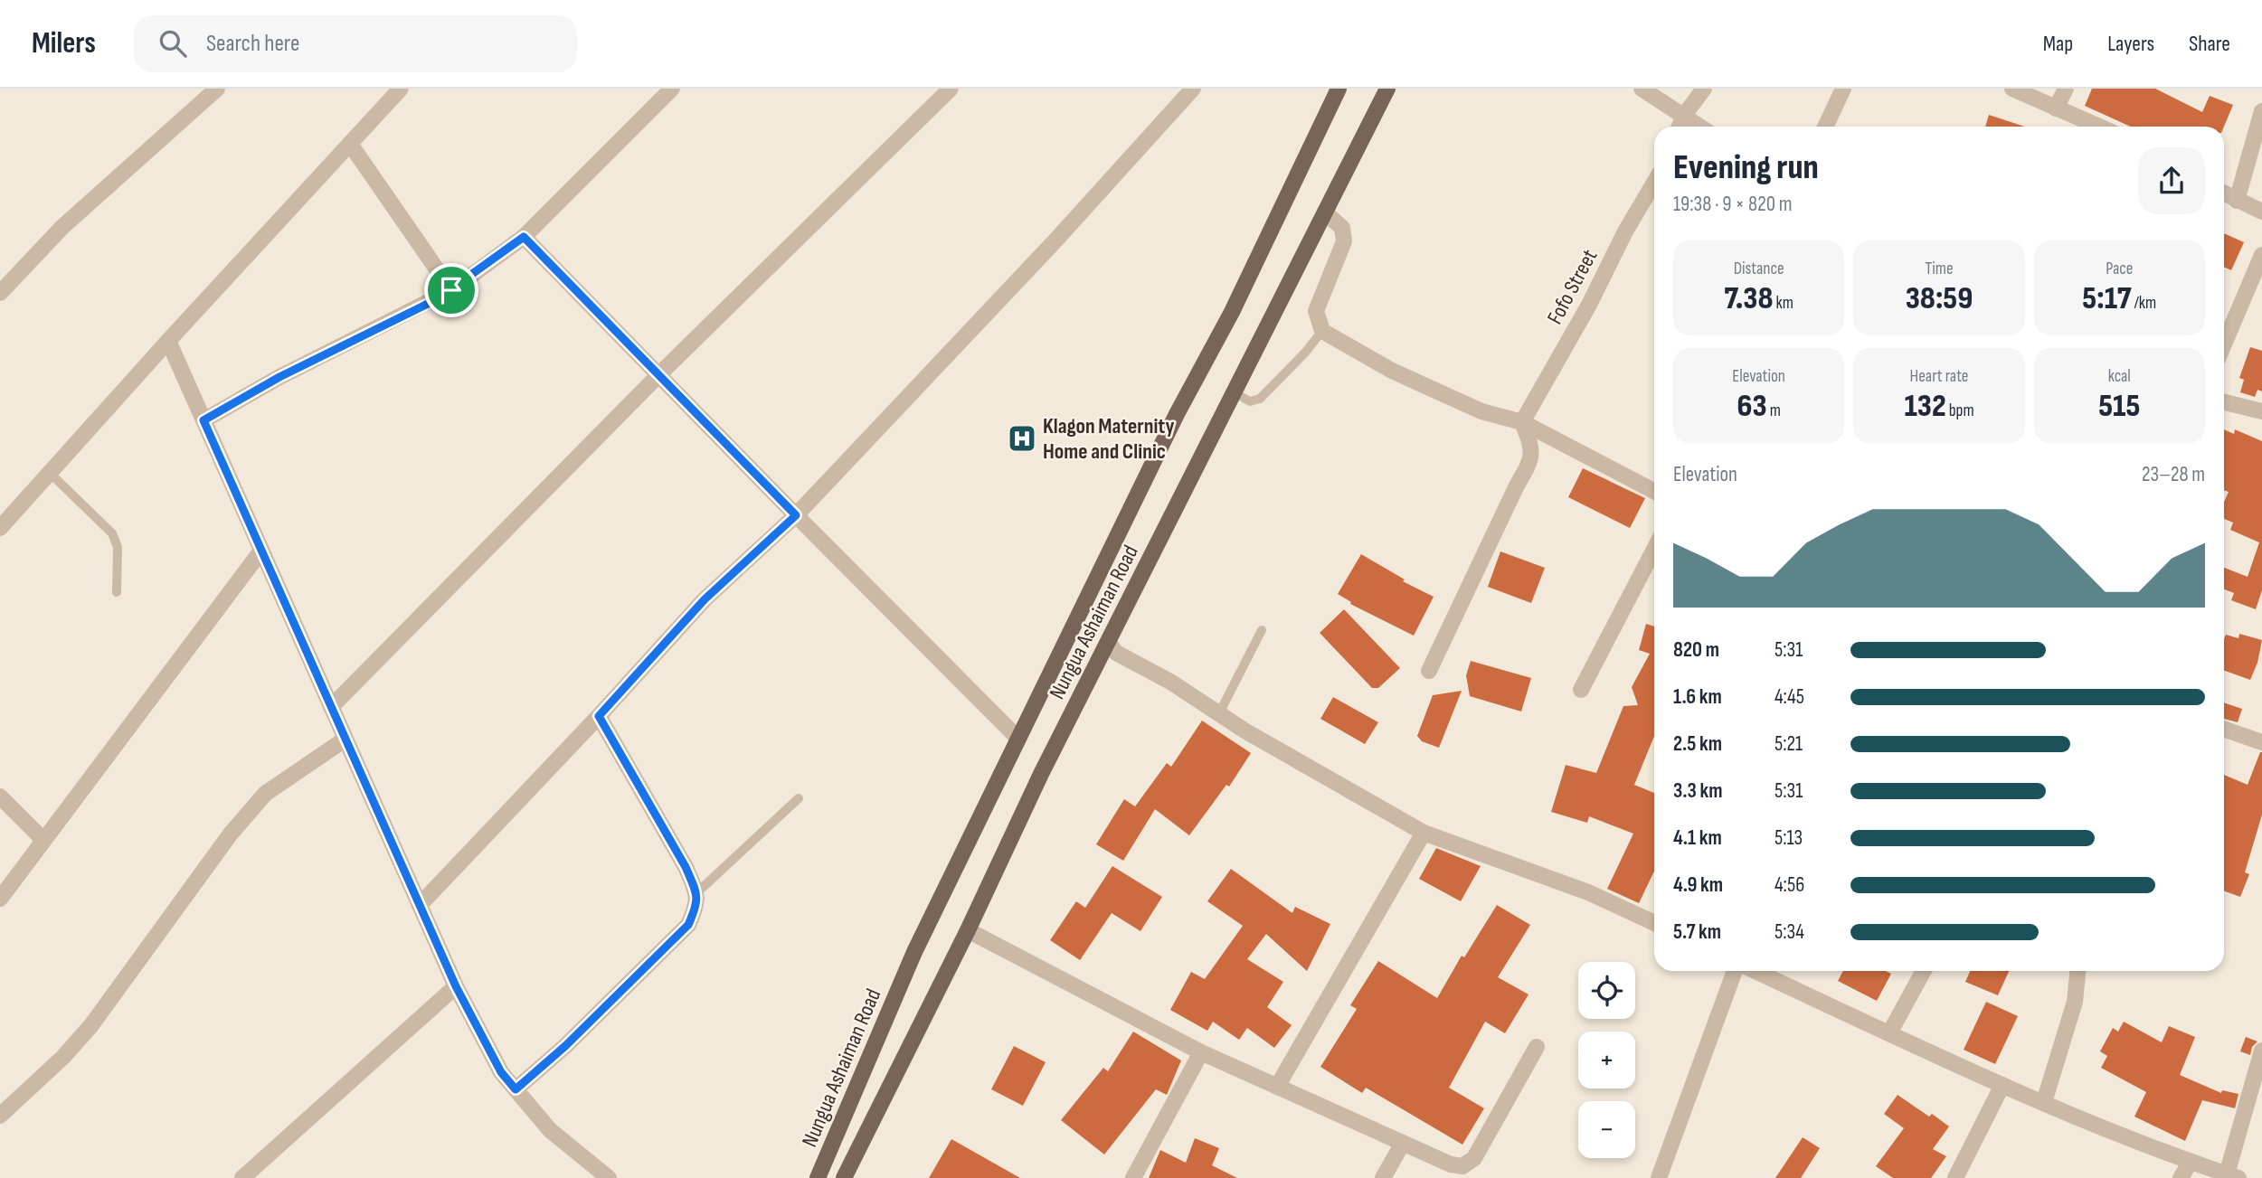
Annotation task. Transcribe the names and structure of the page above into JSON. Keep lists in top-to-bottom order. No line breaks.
{"streets":{"main road":["Nungua Ashaiman Road"],"street":["Fofo Street"]},"places":{"hospital":["Klagon Maternity Home and Clinic"]},"page":{"header":"Milers","search":"Search here","nav":["Map","Layers","Share"],"heading":["Evening run","19:38 · 9 × 820 m"],"stats":[["Distance","7.38 km"],["Time","38:59"],["Pace","5:17 /km"],["Elevation","63 m"],["Heart rate","132 bpm"],["kcal","515"]],"chart":["Elevation","23–28 m"],"list":[{"name":"820 m","note":"5:31"},{"name":"1.6 km","note":"4:45"},{"name":"2.5 km","note":"5:21"},{"name":"3.3 km","note":"5:31"},{"name":"4.1 km","note":"5:13"},{"name":"4.9 km","note":"4:56"},{"name":"5.7 km","note":"5:34"}],"map_buttons":["+","−"]}}
